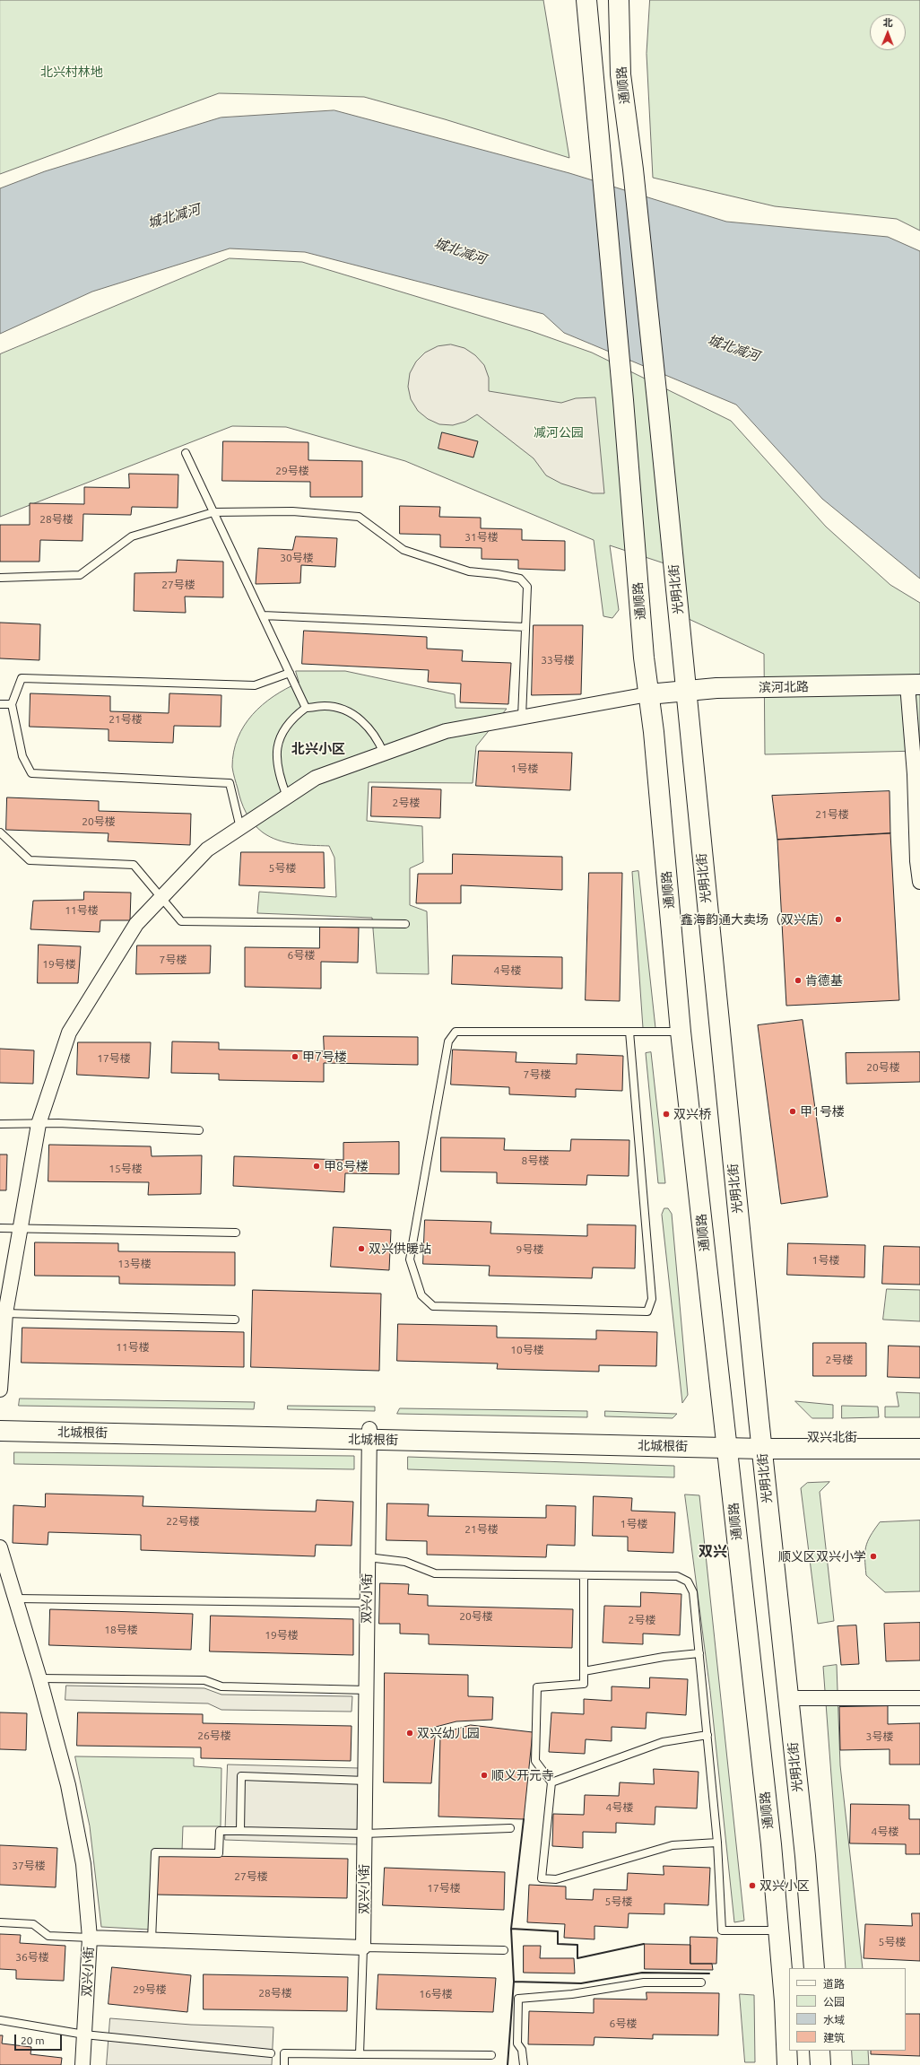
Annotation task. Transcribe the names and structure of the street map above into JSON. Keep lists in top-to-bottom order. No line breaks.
{"streets":{"main road":["通顺路","光明北街","滨河北路","北城根街","双兴北街"],"street":["双兴小街"]},"crossings":[["通顺路","光明北街"],["通顺路","滨河北路"],["通顺路","北城根街"],["通顺路","双兴北街"],["光明北街","滨河北路"],["光明北街","北城根街"],["光明北街","双兴北街"],["北城根街","双兴北街"],["北城根街","双兴小街"]],"districts":["北兴小区","双兴"],"water":["城北减河"],"parks":["北兴村林地","减河公园"],"places":["鑫海韵通大卖场（双兴店）","肯德基","甲7号楼","甲1号楼","双兴桥","甲8号楼","双兴供暖站","顺义区双兴小学","双兴幼儿园","顺义开元寺","双兴小区"],"house_numbers":["29号楼","28号楼","31号楼","30号楼","27号楼","33号楼","21号楼","1号楼","2号楼","21号楼","20号楼","5号楼","11号楼","6号楼","7号楼","19号楼","4号楼","17号楼","20号楼","7号楼","8号楼","15号楼","9号楼","1号楼","13号楼","11号楼","10号楼","2号楼","22号楼","1号楼","21号楼","20号楼","2号楼","18号楼","19号楼","26号楼","3号楼","4号楼","4号楼","37号楼","27号楼","17号楼","5号楼","5号楼","36号楼","29号楼","28号楼","16号楼","6号楼"],"legend":["道路","公园","水域","建筑"],"scale_bar":"20 m","north":"top"}
